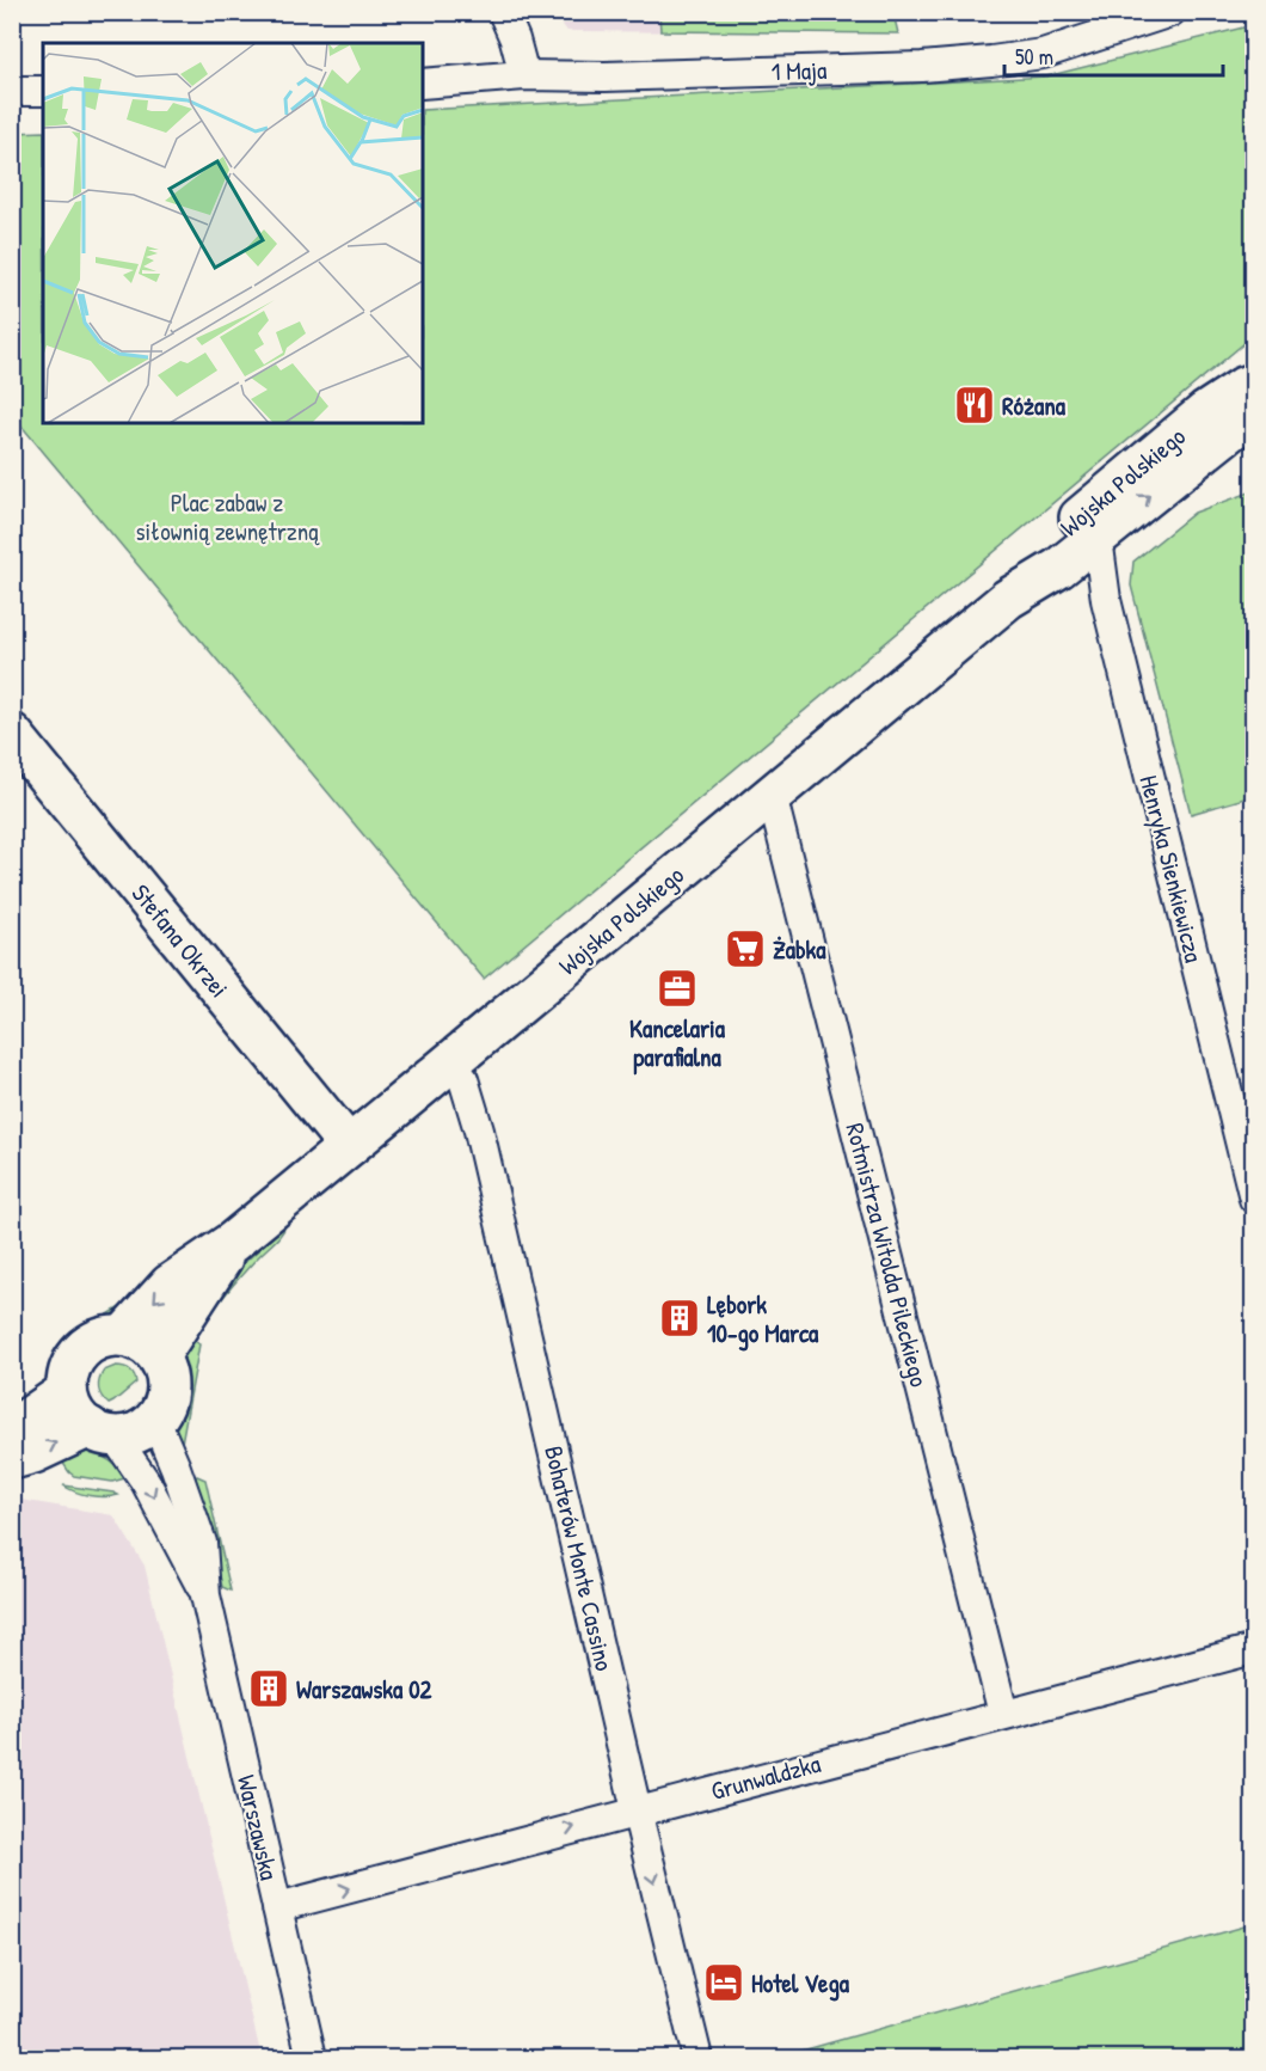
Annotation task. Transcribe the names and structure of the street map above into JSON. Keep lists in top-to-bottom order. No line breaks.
{"streets":{"street":["1 Maja","Wojska Polskiego","Henryka Sienkiewicza","Stefana Okrzei","Rotmistrza Witolda Pileckiego","Bohaterów Monte Cassino","Grunwaldzka","Warszawska"]},"crossings":[["Wojska Polskiego","Henryka Sienkiewicza"],["Wojska Polskiego","Stefana Okrzei"],["Wojska Polskiego","Rotmistrza Witolda Pileckiego"],["Wojska Polskiego","Bohaterów Monte Cassino"],["Wojska Polskiego","Warszawska"],["Rotmistrza Witolda Pileckiego","Grunwaldzka"],["Bohaterów Monte Cassino","Grunwaldzka"],["Grunwaldzka","Warszawska"]],"one_way":["Grunwaldzka"],"parks":["Plac zabaw z siłownią zewnętrzną"],"places":{"restaurant":["Różana"],"supermarket":["Żabka"],"office":["Kancelaria parafialna"],"building":["Lębork 10-go Marca","Warszawska 02"],"hotel":["Hotel Vega"]},"scale_bar":"50 m"}
